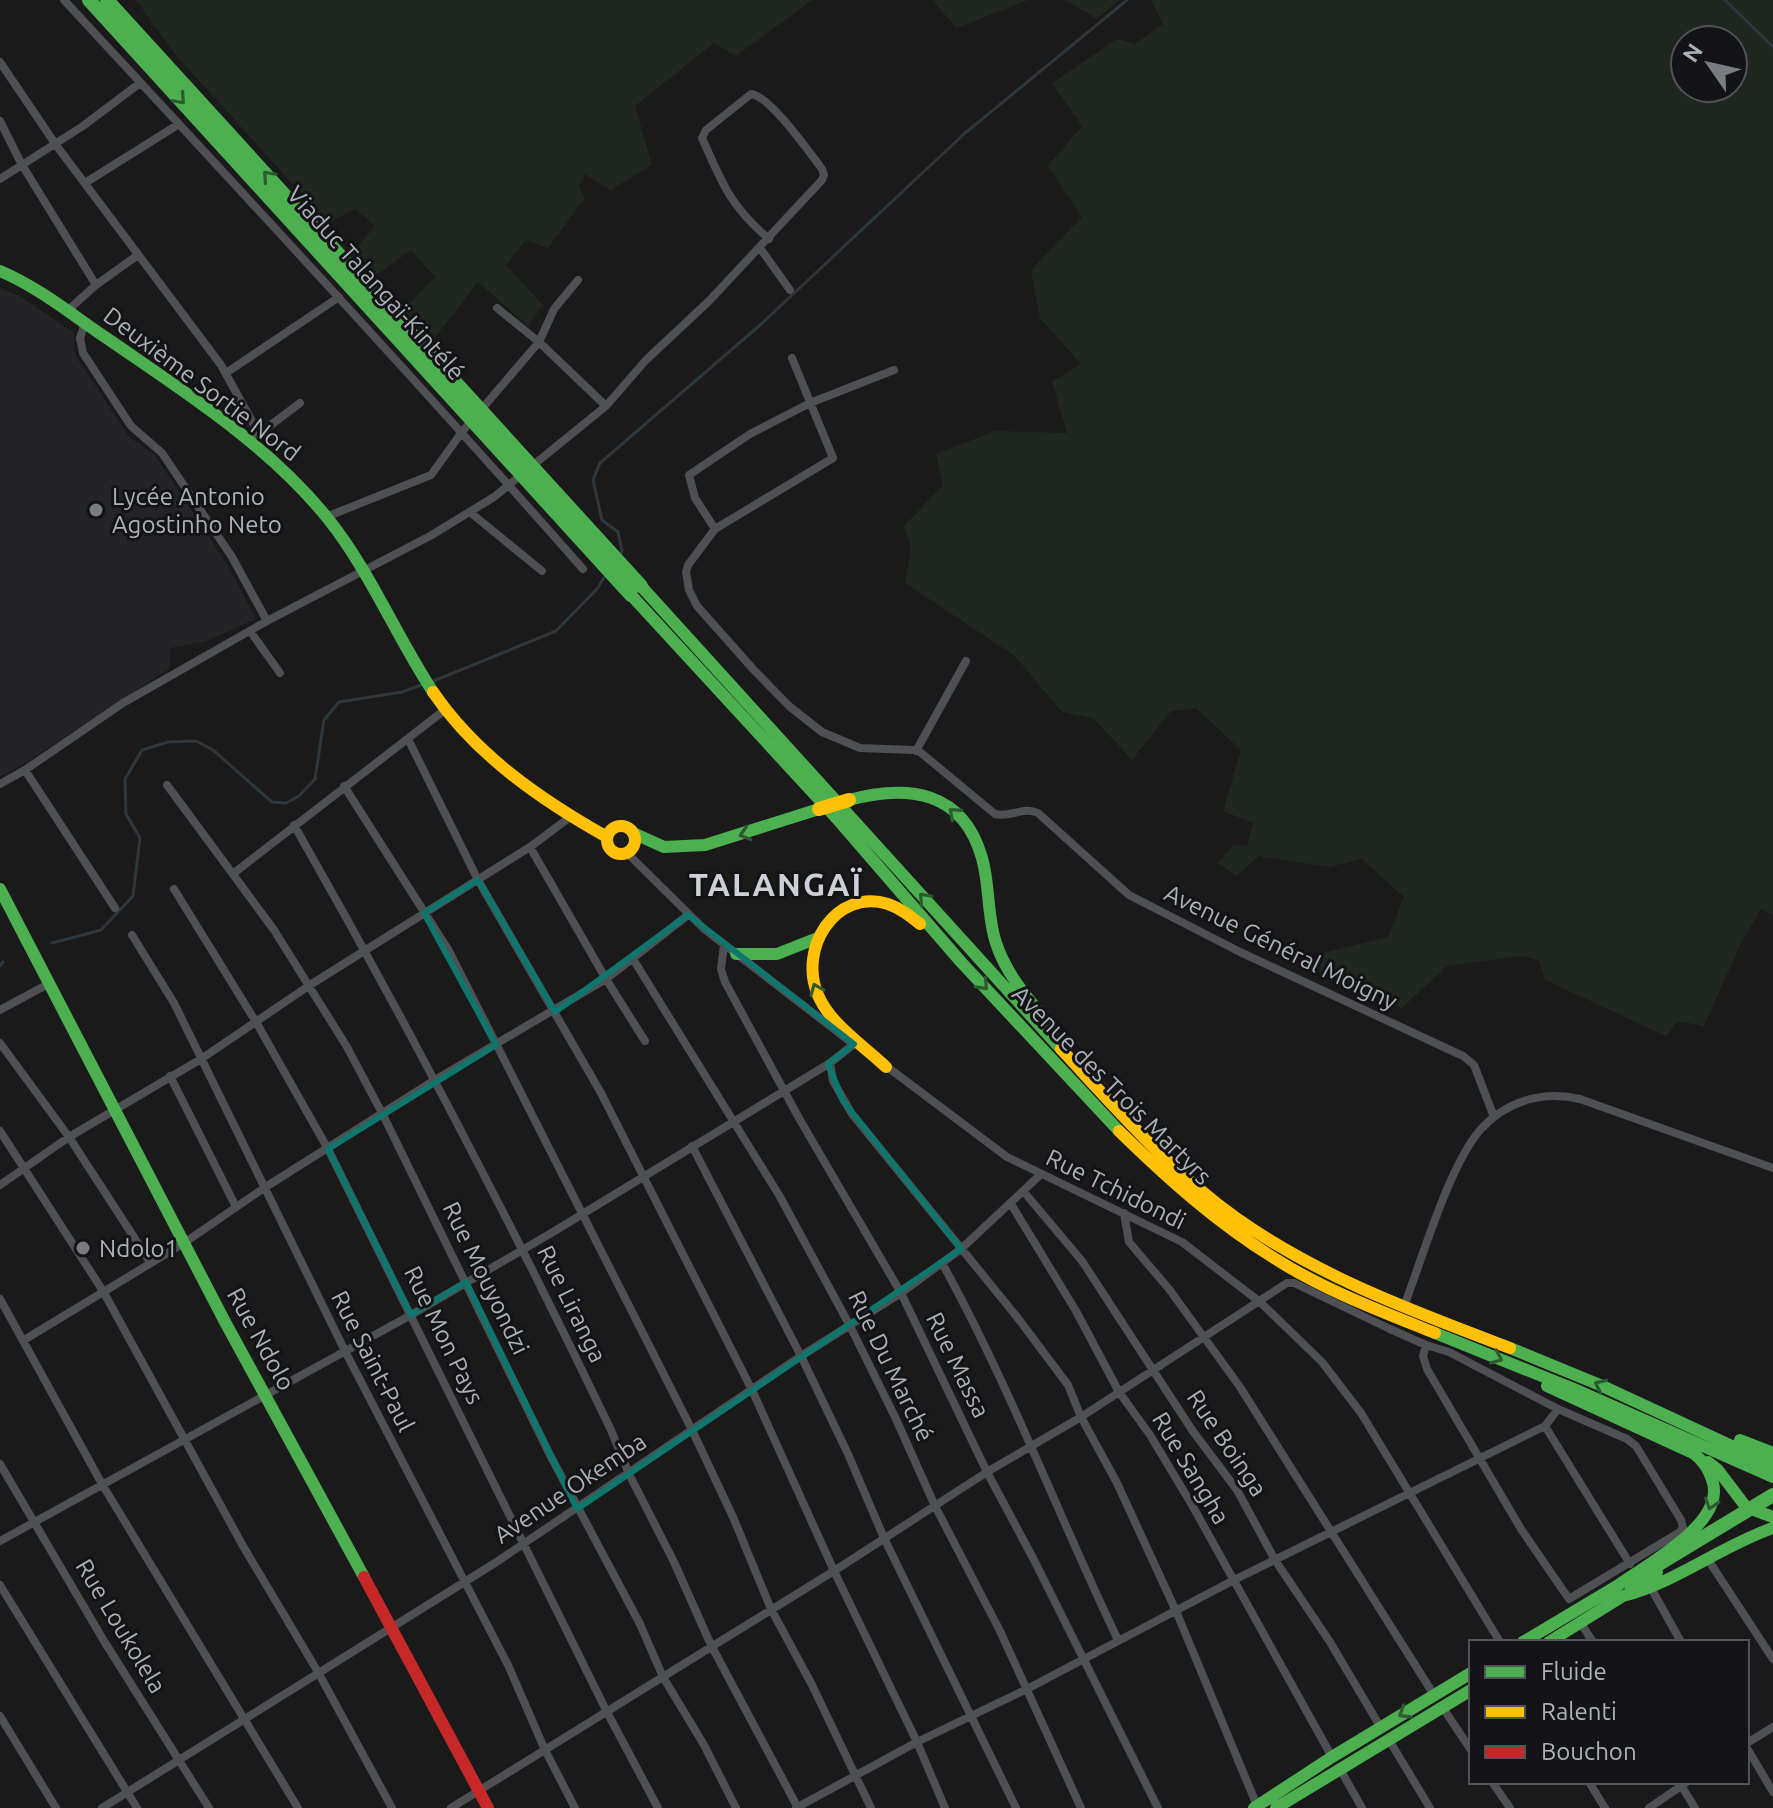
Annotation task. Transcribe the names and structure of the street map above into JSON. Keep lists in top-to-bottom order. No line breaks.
{"streets":{"main road":["Viaduc Talangaï-Kintélé","Deuxième Sortie Nord","Avenue des Trois Martyrs","Rue Ndolo"],"street":["Avenue Général Moigny","Rue Tchidondi","Rue Mouyondzi","Rue Liranga","Rue Mon Pays","Rue Saint-Paul","Rue Massa","Rue Du Marché","Rue Boinga","Rue Sangha","Avenue Okemba","Rue Loukolela"]},"crossings":[["Viaduc Talangaï-Kintélé","Avenue des Trois Martyrs"],["Deuxième Sortie Nord","Rue Tchidondi"],["Rue Tchidondi","Rue Massa"],["Rue Tchidondi","Avenue Okemba"],["Rue Mouyondzi","Avenue Okemba"],["Rue Liranga","Avenue Okemba"],["Rue Mon Pays","Avenue Okemba"],["Rue Ndolo","Avenue Okemba"],["Rue Saint-Paul","Avenue Okemba"],["Rue Massa","Avenue Okemba"],["Rue Du Marché","Avenue Okemba"],["Rue Boinga","Avenue Okemba"],["Rue Sangha","Avenue Okemba"],["Avenue Okemba","Rue Loukolela"]],"districts":["TALANGAÏ"],"places":["Lycée Antonio Agostinho Neto","Ndolo1"],"legend":["Fluide","Ralenti","Bouchon"],"north":"top left"}
